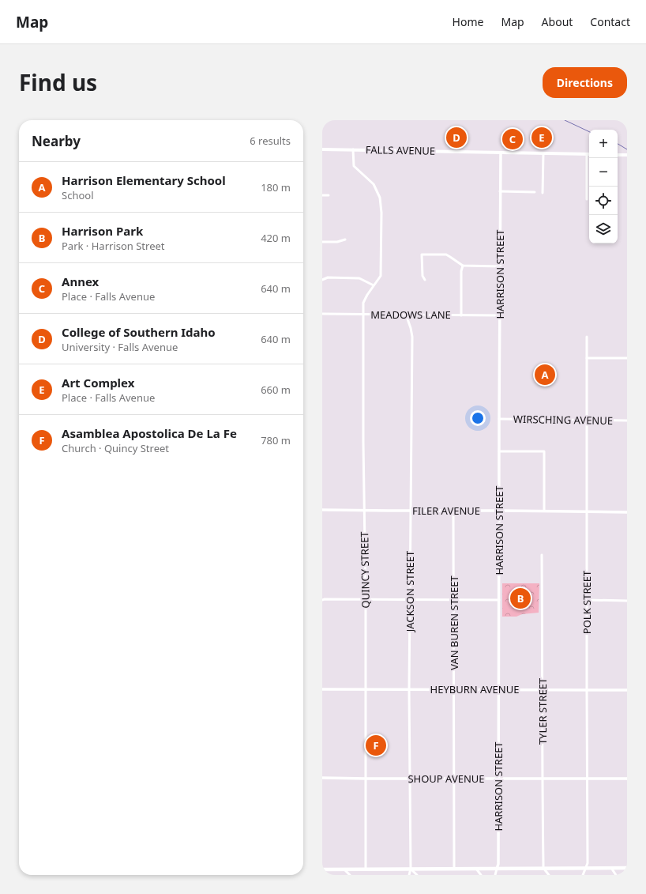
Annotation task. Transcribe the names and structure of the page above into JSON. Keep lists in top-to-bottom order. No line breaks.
{"streets":{"main road":["FALLS AVENUE"],"street":["HARRISON STREET","MEADOWS LANE","WIRSCHING AVENUE","FILER AVENUE","QUINCY STREET","JACKSON STREET","POLK STREET","VAN BUREN STREET","HEYBURN AVENUE","TYLER STREET","SHOUP AVENUE"]},"crossings":[["FALLS AVENUE","HARRISON STREET"],["HARRISON STREET","MEADOWS LANE"],["HARRISON STREET","WIRSCHING AVENUE"],["HARRISON STREET","FILER AVENUE"],["HARRISON STREET","HEYBURN AVENUE"],["HARRISON STREET","SHOUP AVENUE"],["MEADOWS LANE","QUINCY STREET"],["MEADOWS LANE","JACKSON STREET"],["WIRSCHING AVENUE","POLK STREET"],["FILER AVENUE","QUINCY STREET"],["FILER AVENUE","JACKSON STREET"],["FILER AVENUE","POLK STREET"],["FILER AVENUE","VAN BUREN STREET"],["QUINCY STREET","HEYBURN AVENUE"],["QUINCY STREET","SHOUP AVENUE"],["JACKSON STREET","HEYBURN AVENUE"],["JACKSON STREET","SHOUP AVENUE"],["POLK STREET","HEYBURN AVENUE"],["POLK STREET","SHOUP AVENUE"],["VAN BUREN STREET","HEYBURN AVENUE"],["VAN BUREN STREET","SHOUP AVENUE"],["HEYBURN AVENUE","TYLER STREET"],["TYLER STREET","SHOUP AVENUE"]],"page":{"header":"Map","nav":["Home","Map","About","Contact"],"title":"Find us","buttons":"Directions","heading":["Nearby","6 results"],"pins":["D","E","C","A","B","F"],"map_buttons":["+","−"],"list":[{"mark":"A","name":"Harrison Elementary School","note":"School","value":"180 m"},{"mark":"B","name":"Harrison Park","note":"Park · Harrison Street","value":"420 m"},{"mark":"C","name":"Annex","note":"Place · Falls Avenue","value":"640 m"},{"mark":"D","name":"College of Southern Idaho","note":"University · Falls Avenue","value":"640 m"},{"mark":"E","name":"Art Complex","note":"Place · Falls Avenue","value":"660 m"},{"mark":"F","name":"Asamblea Apostolica De La Fe","note":"Church · Quincy Street","value":"780 m"}]}}
